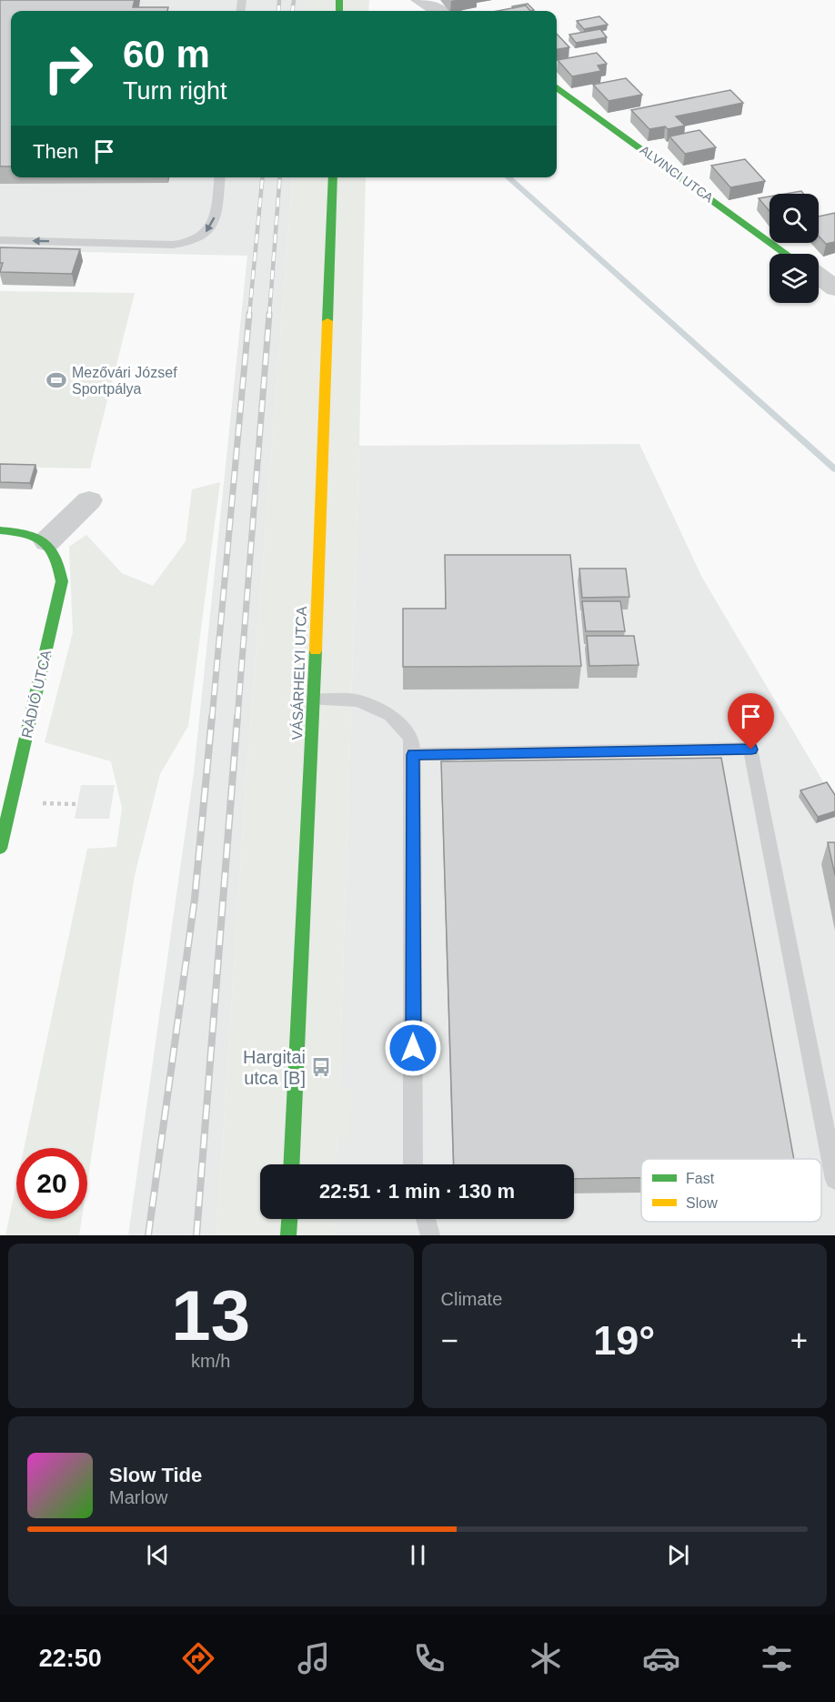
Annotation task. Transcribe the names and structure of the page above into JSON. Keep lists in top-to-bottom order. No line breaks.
{"streets":{"street":["ALVINCI UTCA","VÁSÁRHELYI UTCA","RÁDIÓ UTCA"]},"places":{"sports":["Mezővári József Sportpálya"],"bus stop":["Hargitai utca [B]"]},"legend":["Fast","Slow"],"page":{"turn":["60 m","Turn right"],"then":"Then","limit":"20","trip":"22:51 · 1 min · 130 m","tile":[["13","km/h"],"Climate"],"heat":["−","19°","+"],"song":["Slow Tide","Marlow"],"tabs":"22:50"}}
